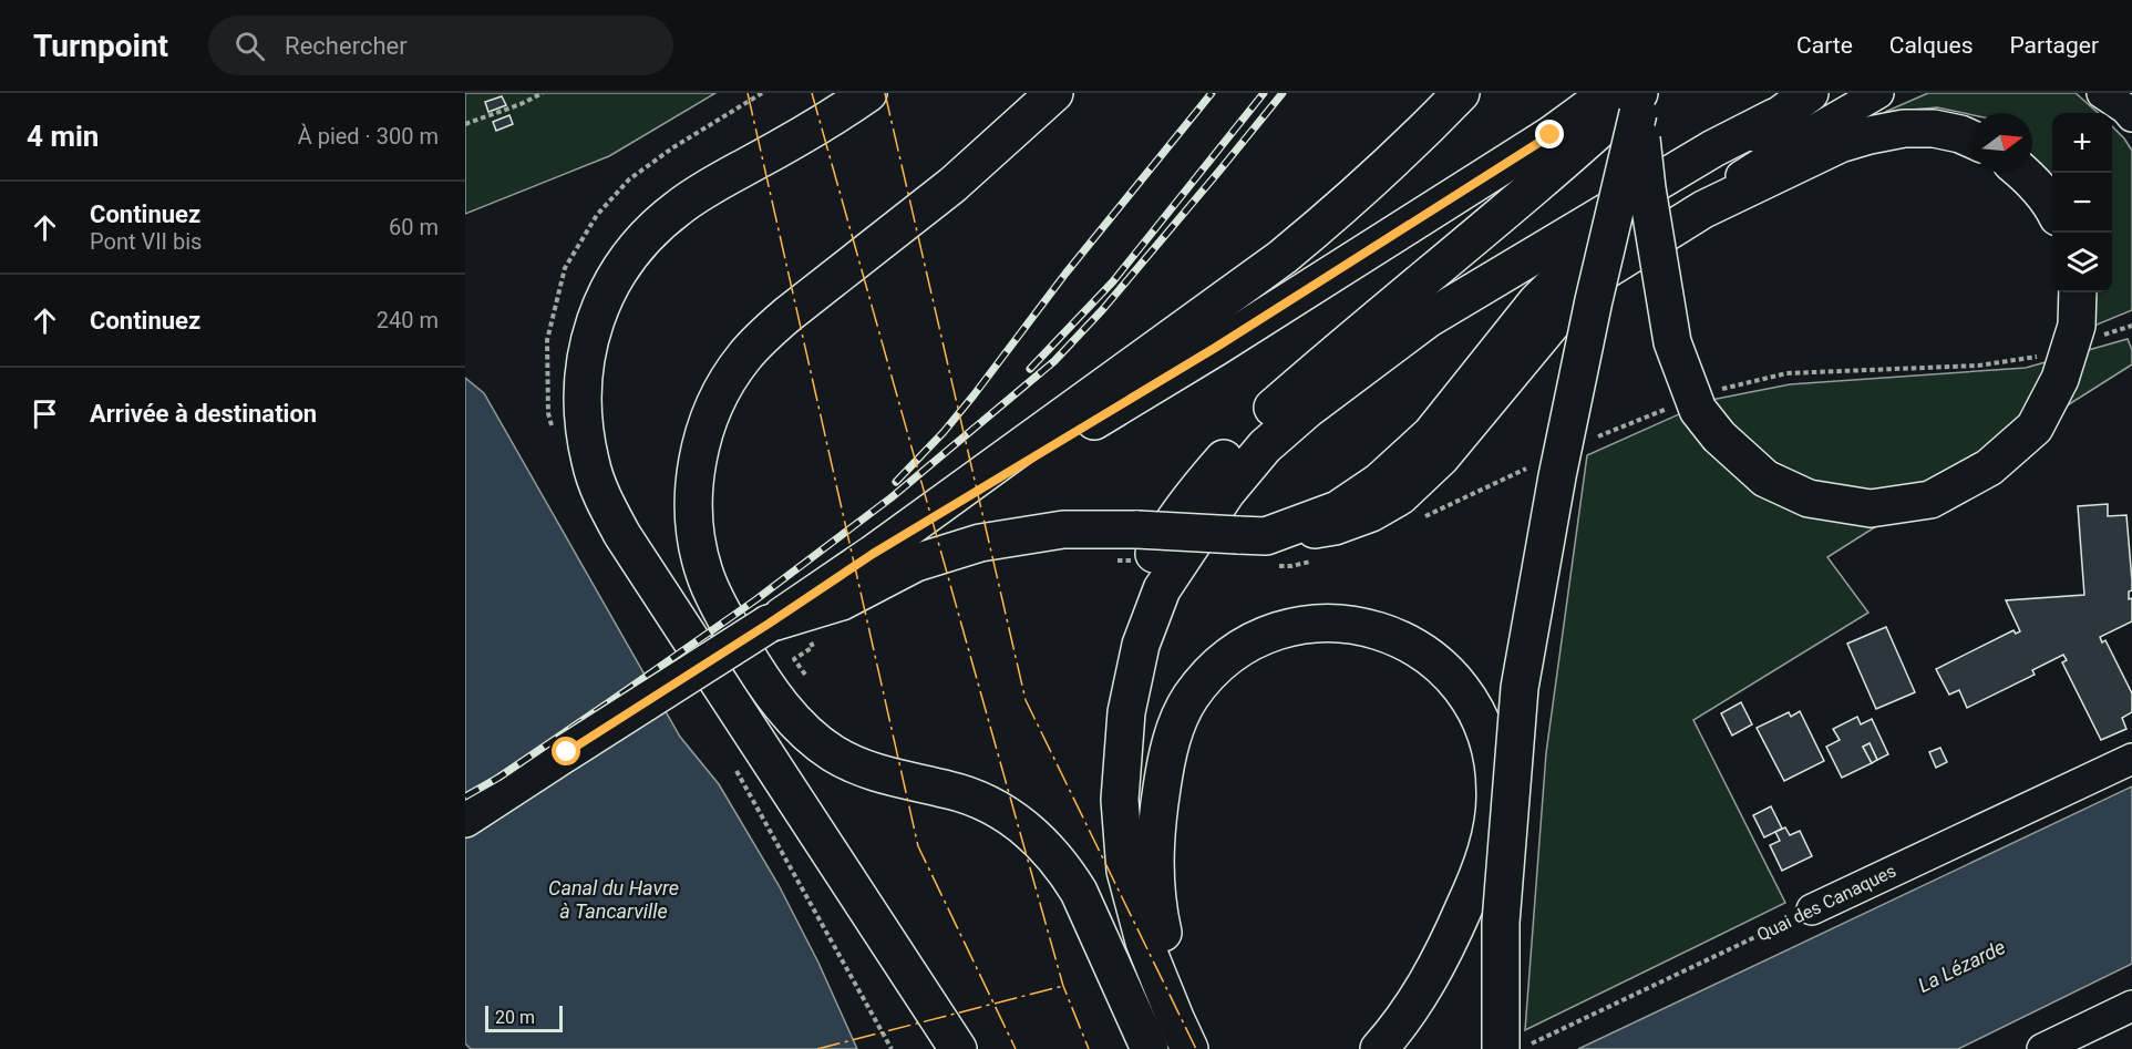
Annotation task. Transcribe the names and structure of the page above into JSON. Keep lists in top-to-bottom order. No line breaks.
{"streets":{"street":["Quai des Canaques"]},"water":["Canal du Havre à Tancarville","La Lézarde"],"scale_bar":"20 m","north":"right","page":{"header":"Turnpoint","search":"Rechercher","nav":["Carte","Calques","Partager"],"heading":["4 min","À pied · 300 m"],"map_buttons":["+","−"],"list":[["Continuez","Pont VII bis","60 m"],["Continuez","240 m"],"Arrivée à destination"],"scale":"20 m"}}
